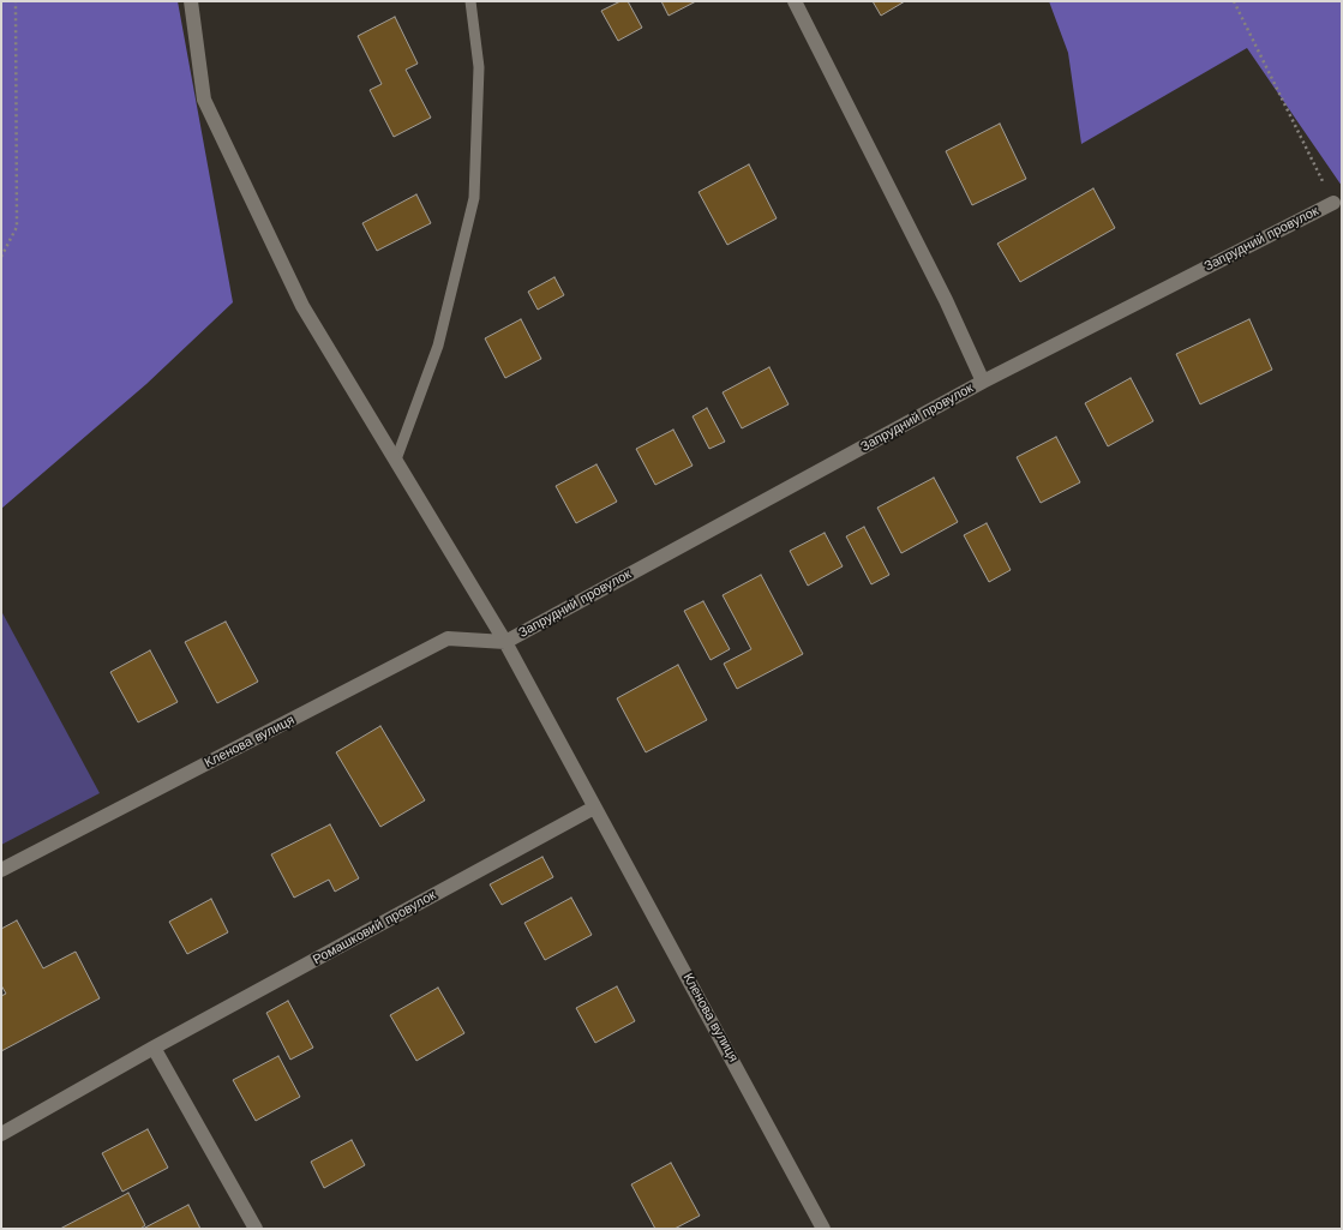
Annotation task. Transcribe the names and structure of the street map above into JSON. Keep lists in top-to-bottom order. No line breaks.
{"streets":{"street":["Запрудний провулок","Кленова вулиця","Ромашковий провулок"]},"crossings":[["Запрудний провулок","Кленова вулиця"],["Кленова вулиця","Ромашковий провулок"]]}
